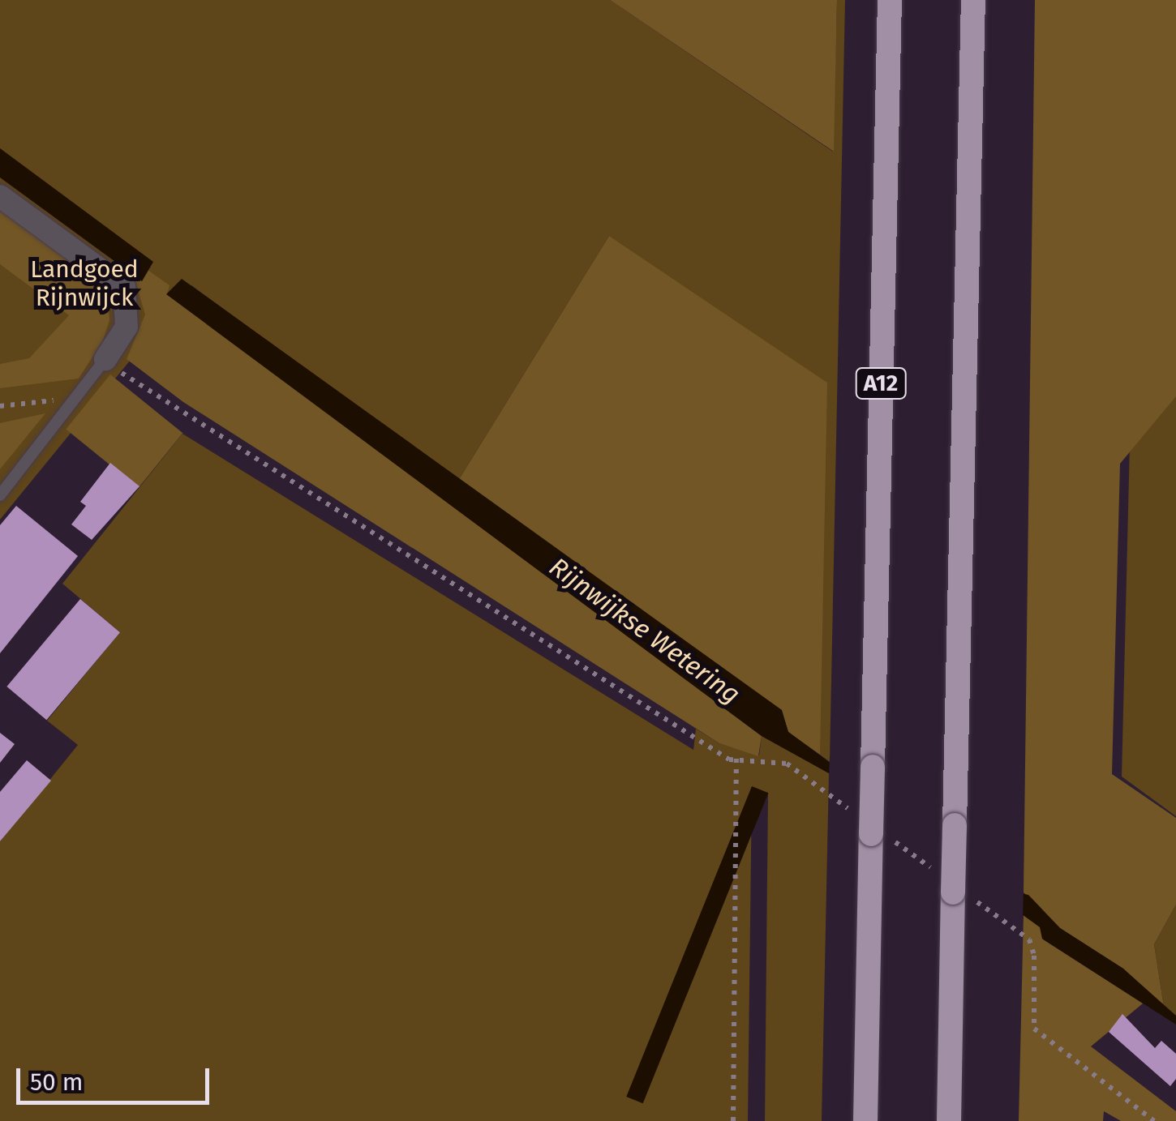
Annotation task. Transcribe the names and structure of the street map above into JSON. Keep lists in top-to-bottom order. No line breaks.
{"streets":{"highway":["A12"]},"water":["Rijnwijkse Wetering"],"parks":["Landgoed Rijnwijck"],"scale_bar":"50 m"}
